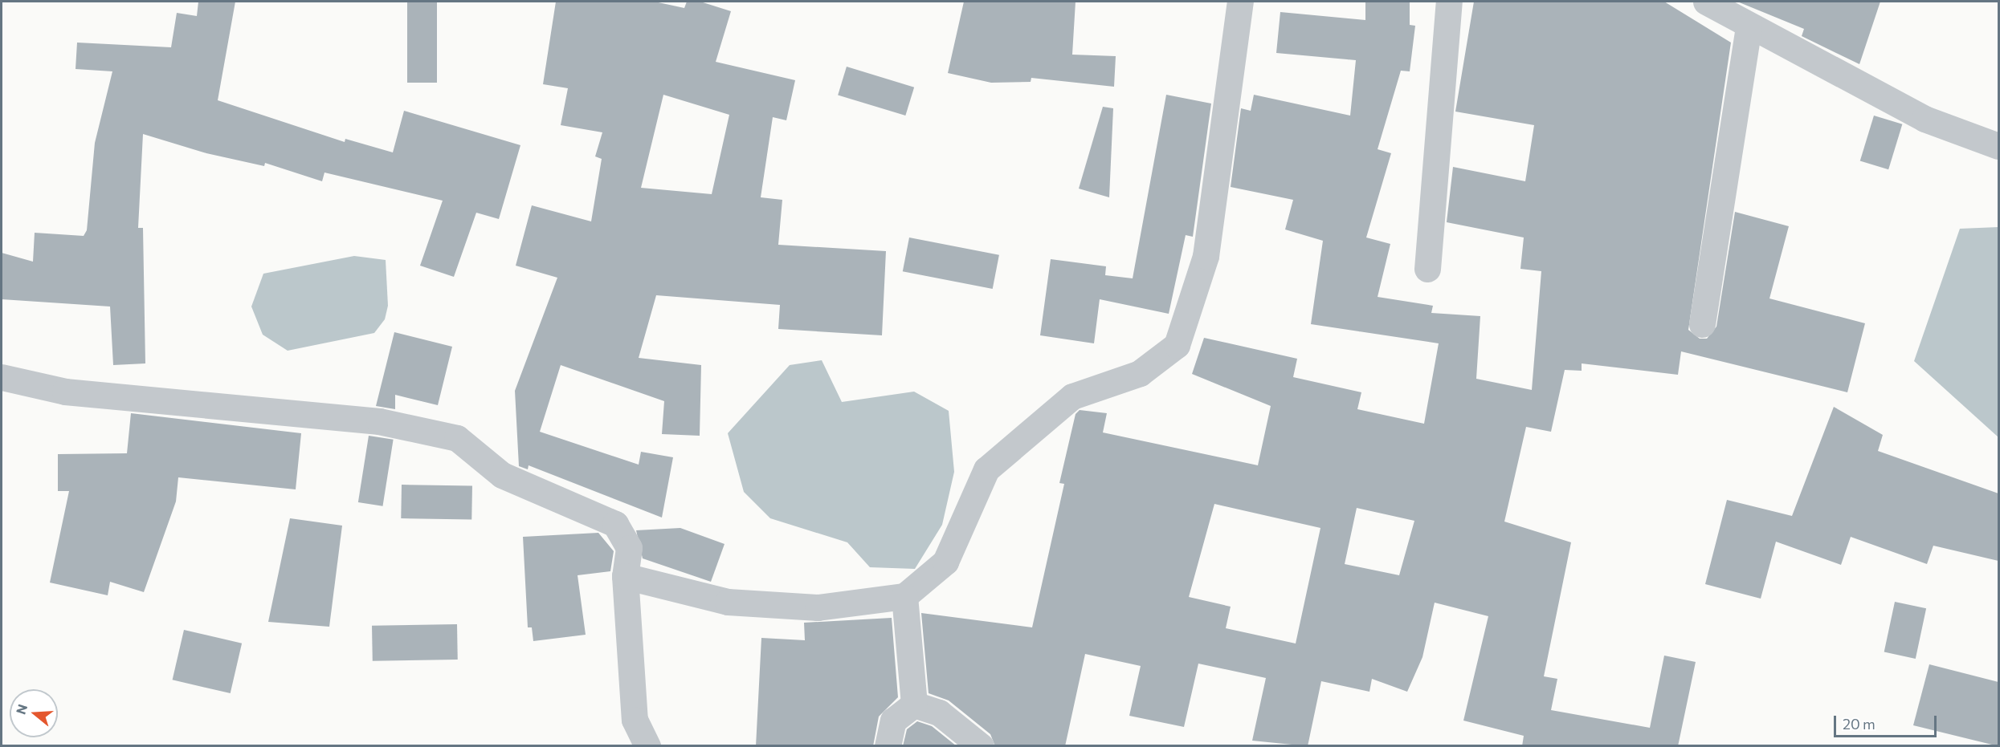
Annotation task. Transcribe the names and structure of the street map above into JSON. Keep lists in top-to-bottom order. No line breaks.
{"scale_bar":"20 m","north":"left"}
